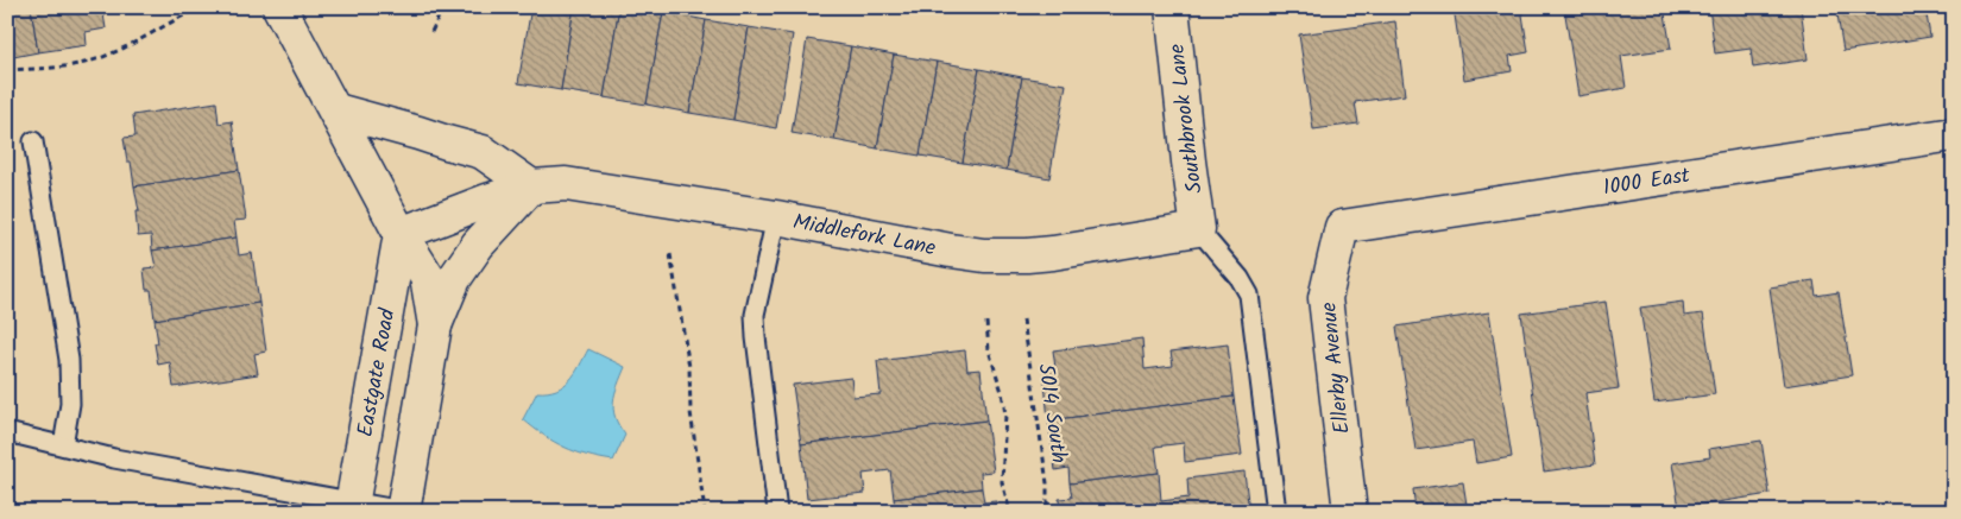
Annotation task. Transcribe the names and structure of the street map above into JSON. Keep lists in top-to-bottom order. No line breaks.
{"streets":{"street":["Southbrook Lane","1000 East","Middlefork Lane","Ellerby Avenue","Eastgate Road"],"path":["5014 South"]},"crossings":[["Southbrook Lane","Middlefork Lane"],["1000 East","Ellerby Avenue"],["Middlefork Lane","Eastgate Road"]]}
